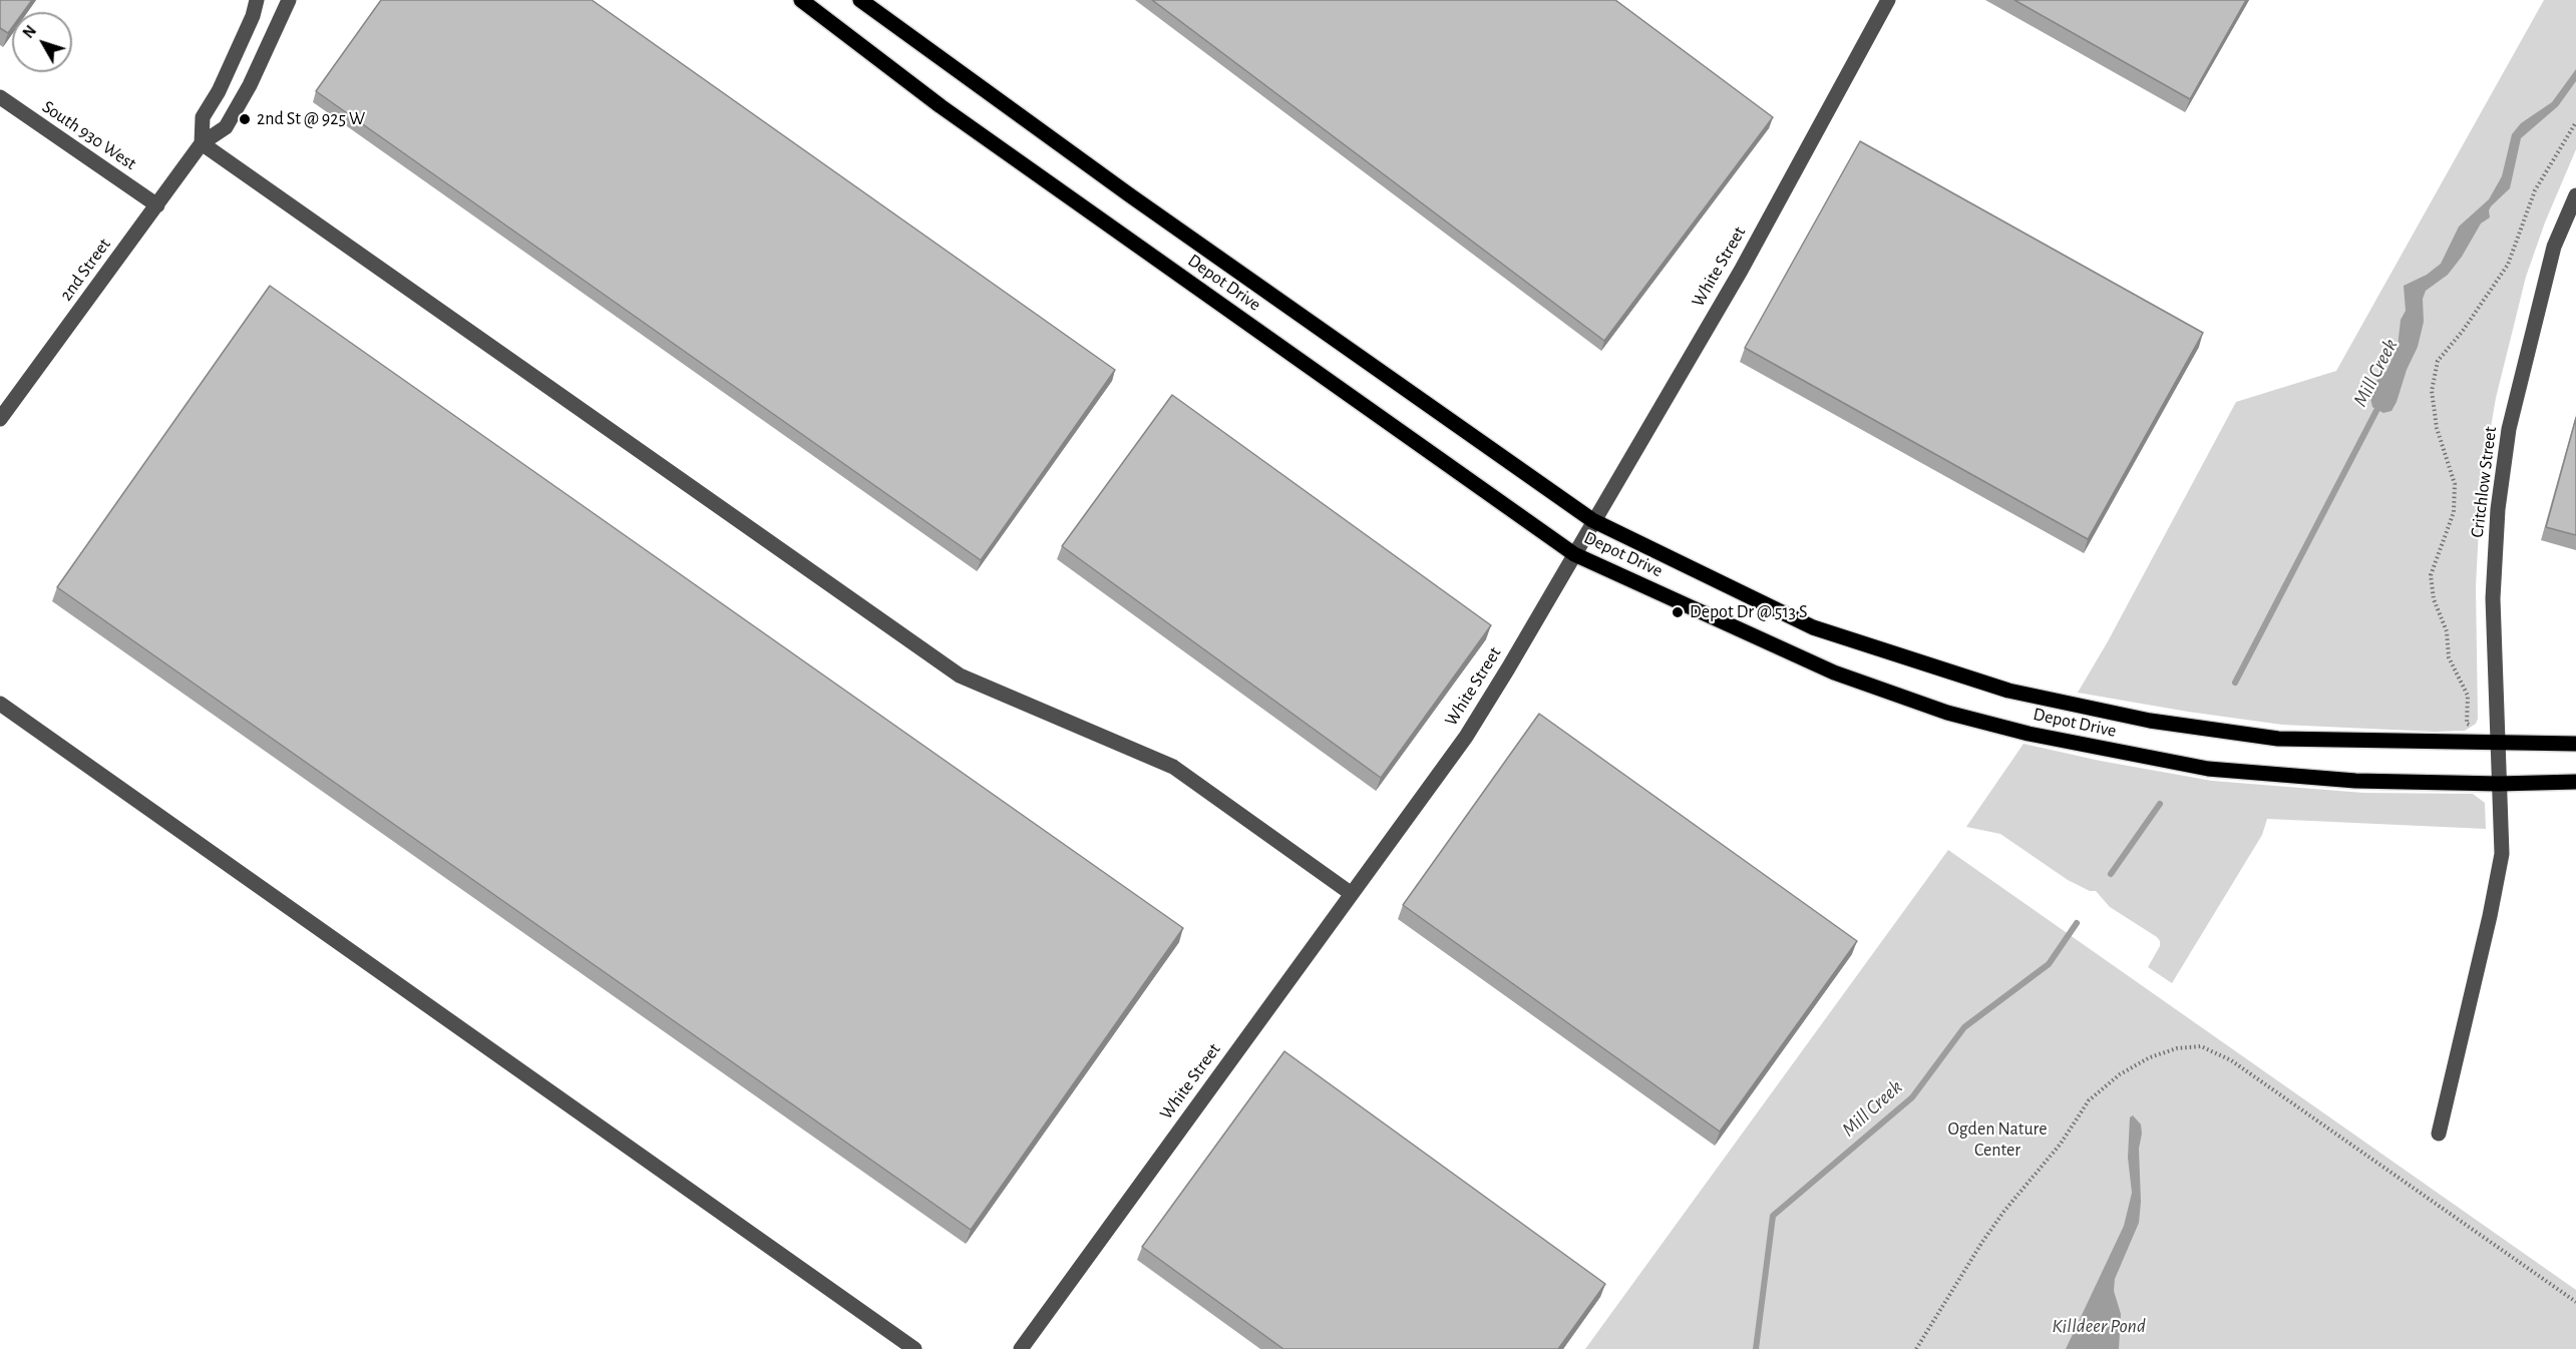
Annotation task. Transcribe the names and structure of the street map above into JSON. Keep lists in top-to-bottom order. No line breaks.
{"streets":{"main road":["Depot Drive"],"street":["South 930 West","White Street","2nd Street","Critchlow Street"]},"crossings":[["South 930 West","2nd Street"],["White Street","Depot Drive"],["Depot Drive","Critchlow Street"]],"water":["Mill Creek","Killdeer Pond"],"parks":["Ogden Nature Center"],"places":["2nd St @ 925 W","Depot Dr @ 513 S"],"north":"top left"}
